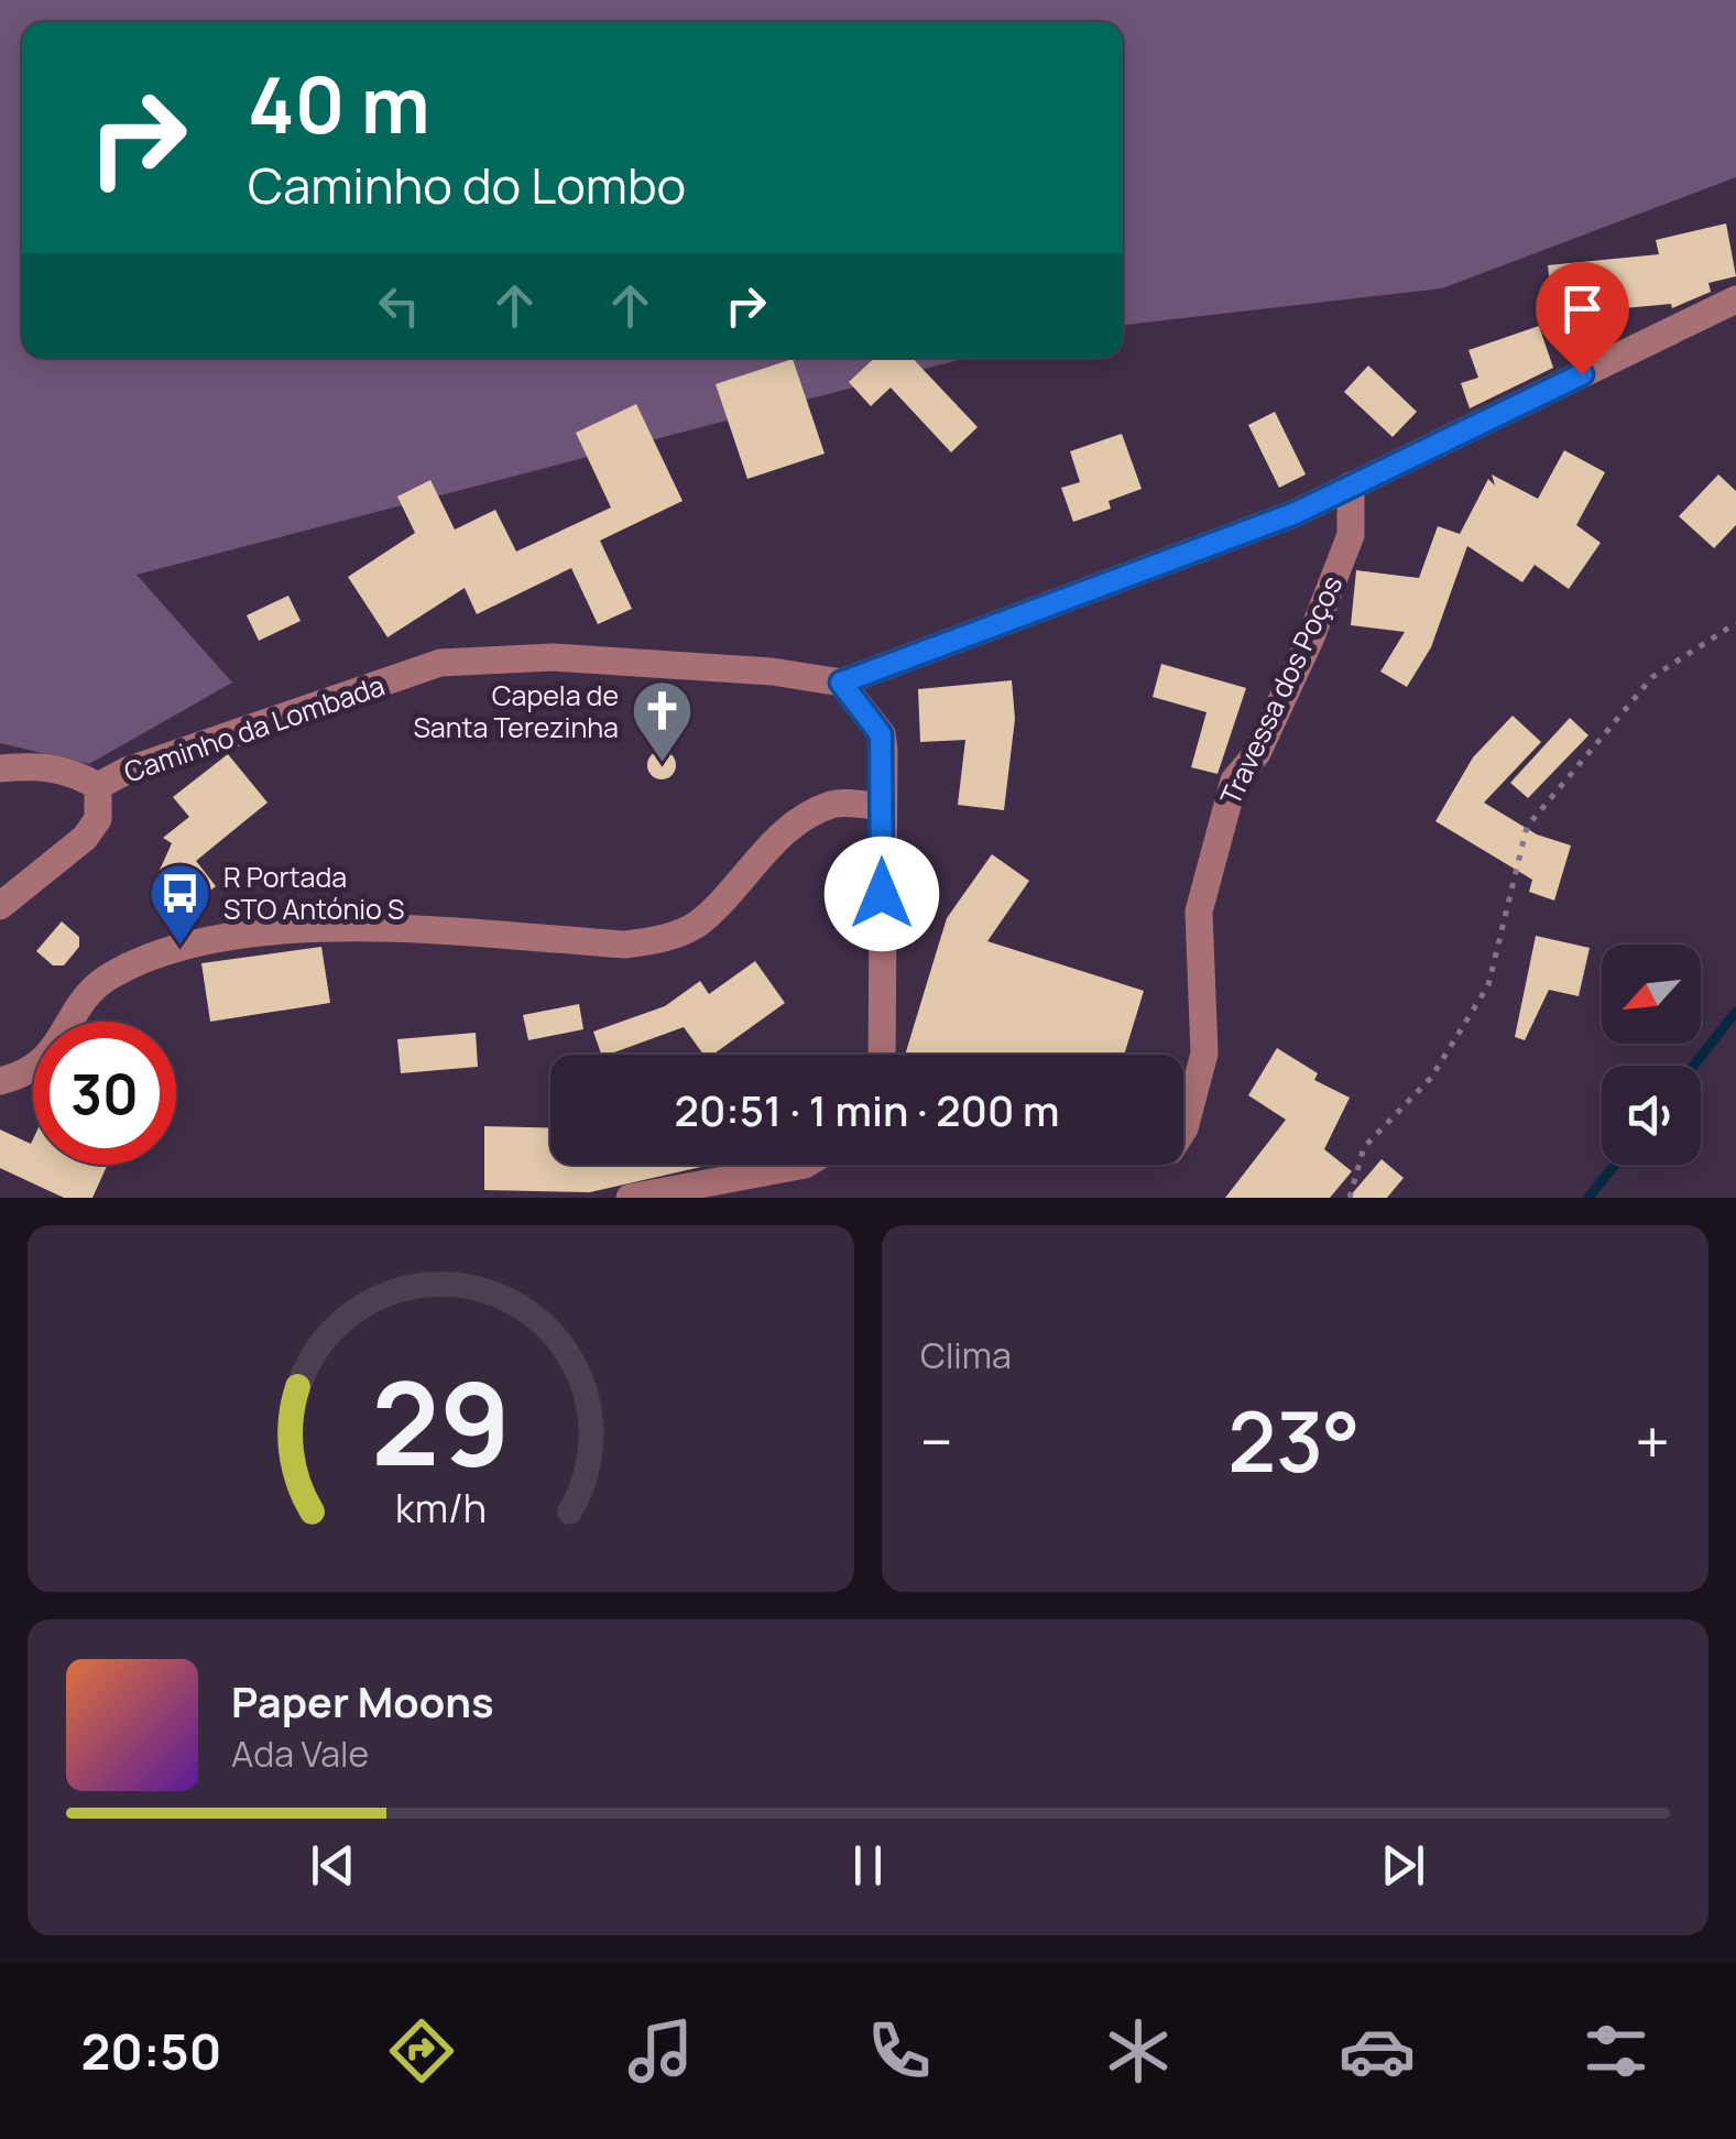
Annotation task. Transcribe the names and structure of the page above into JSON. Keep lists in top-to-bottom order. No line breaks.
{"streets":{"street":["Travessa dos Poços","Caminho da Lombada"]},"places":{"church":["Capela de Santa Terezinha"],"bus stop":["R Portada STO António S"]},"north":"bottom left","page":{"turn":["40 m","Caminho do Lombo"],"limit":"30","trip":"20:51 · 1 min · 200 m","tile":"Clima","heat":["−","23°","+"],"song":["Paper Moons","Ada Vale"],"tabs":"20:50","gauge":["29","km/h"]}}
